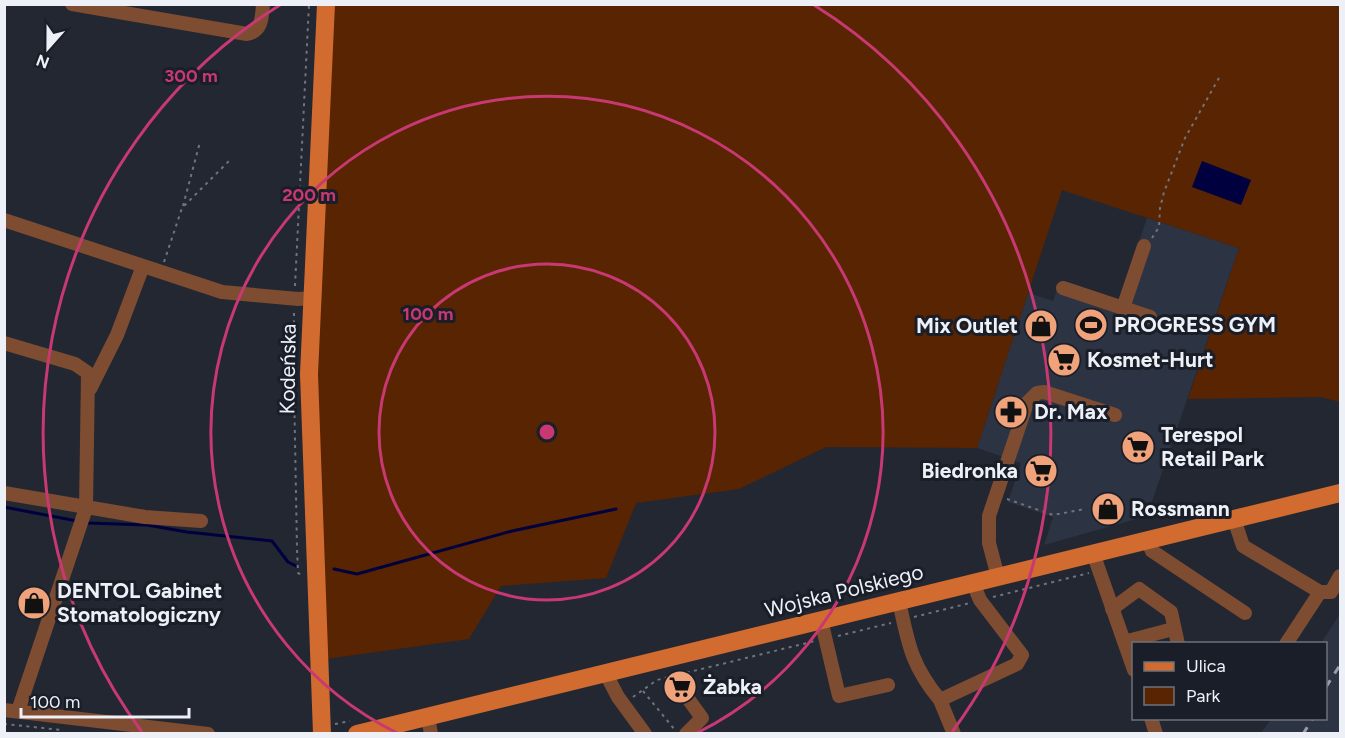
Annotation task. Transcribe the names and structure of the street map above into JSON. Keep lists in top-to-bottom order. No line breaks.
{"streets":{"main road":["Kodeńska","Wojska Polskiego"]},"places":{"sports":["PROGRESS GYM"],"shop":["Mix Outlet","Rossmann","DENTOL Gabinet Stomatologiczny"],"supermarket":["Kosmet-Hurt","Terespol Retail Park","Biedronka","Żabka"],"pharmacy":["Dr. Max"]},"legend":["Ulica","Park"],"scale_bar":"100 m","north":"bottom","rings":["300 m","200 m","100 m"]}
